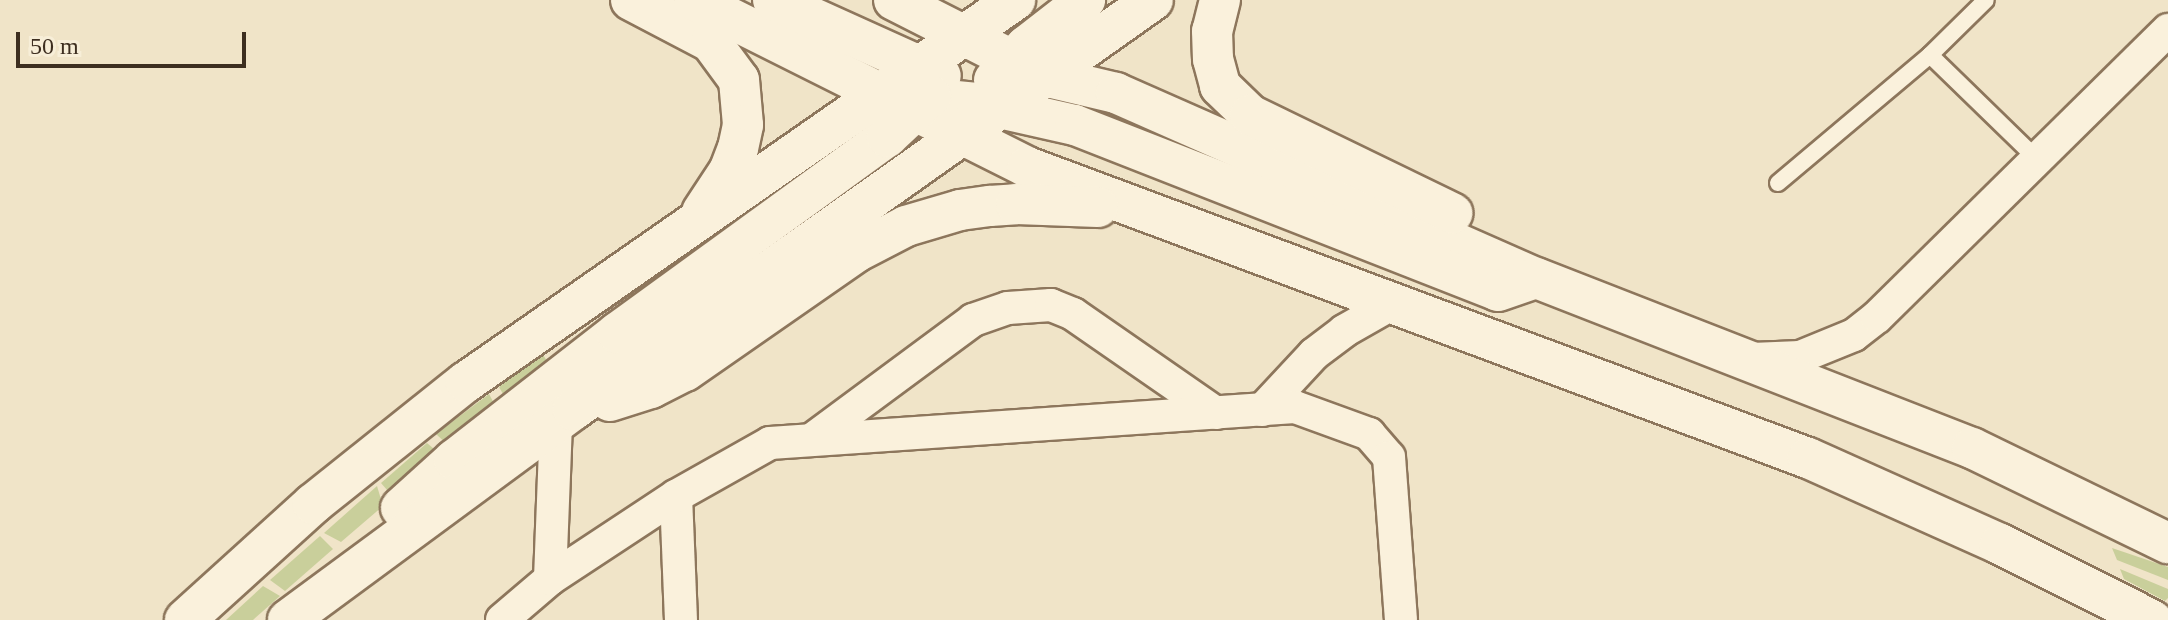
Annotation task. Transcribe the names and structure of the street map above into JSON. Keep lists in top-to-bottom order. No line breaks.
{"scale_bar":"50 m"}
